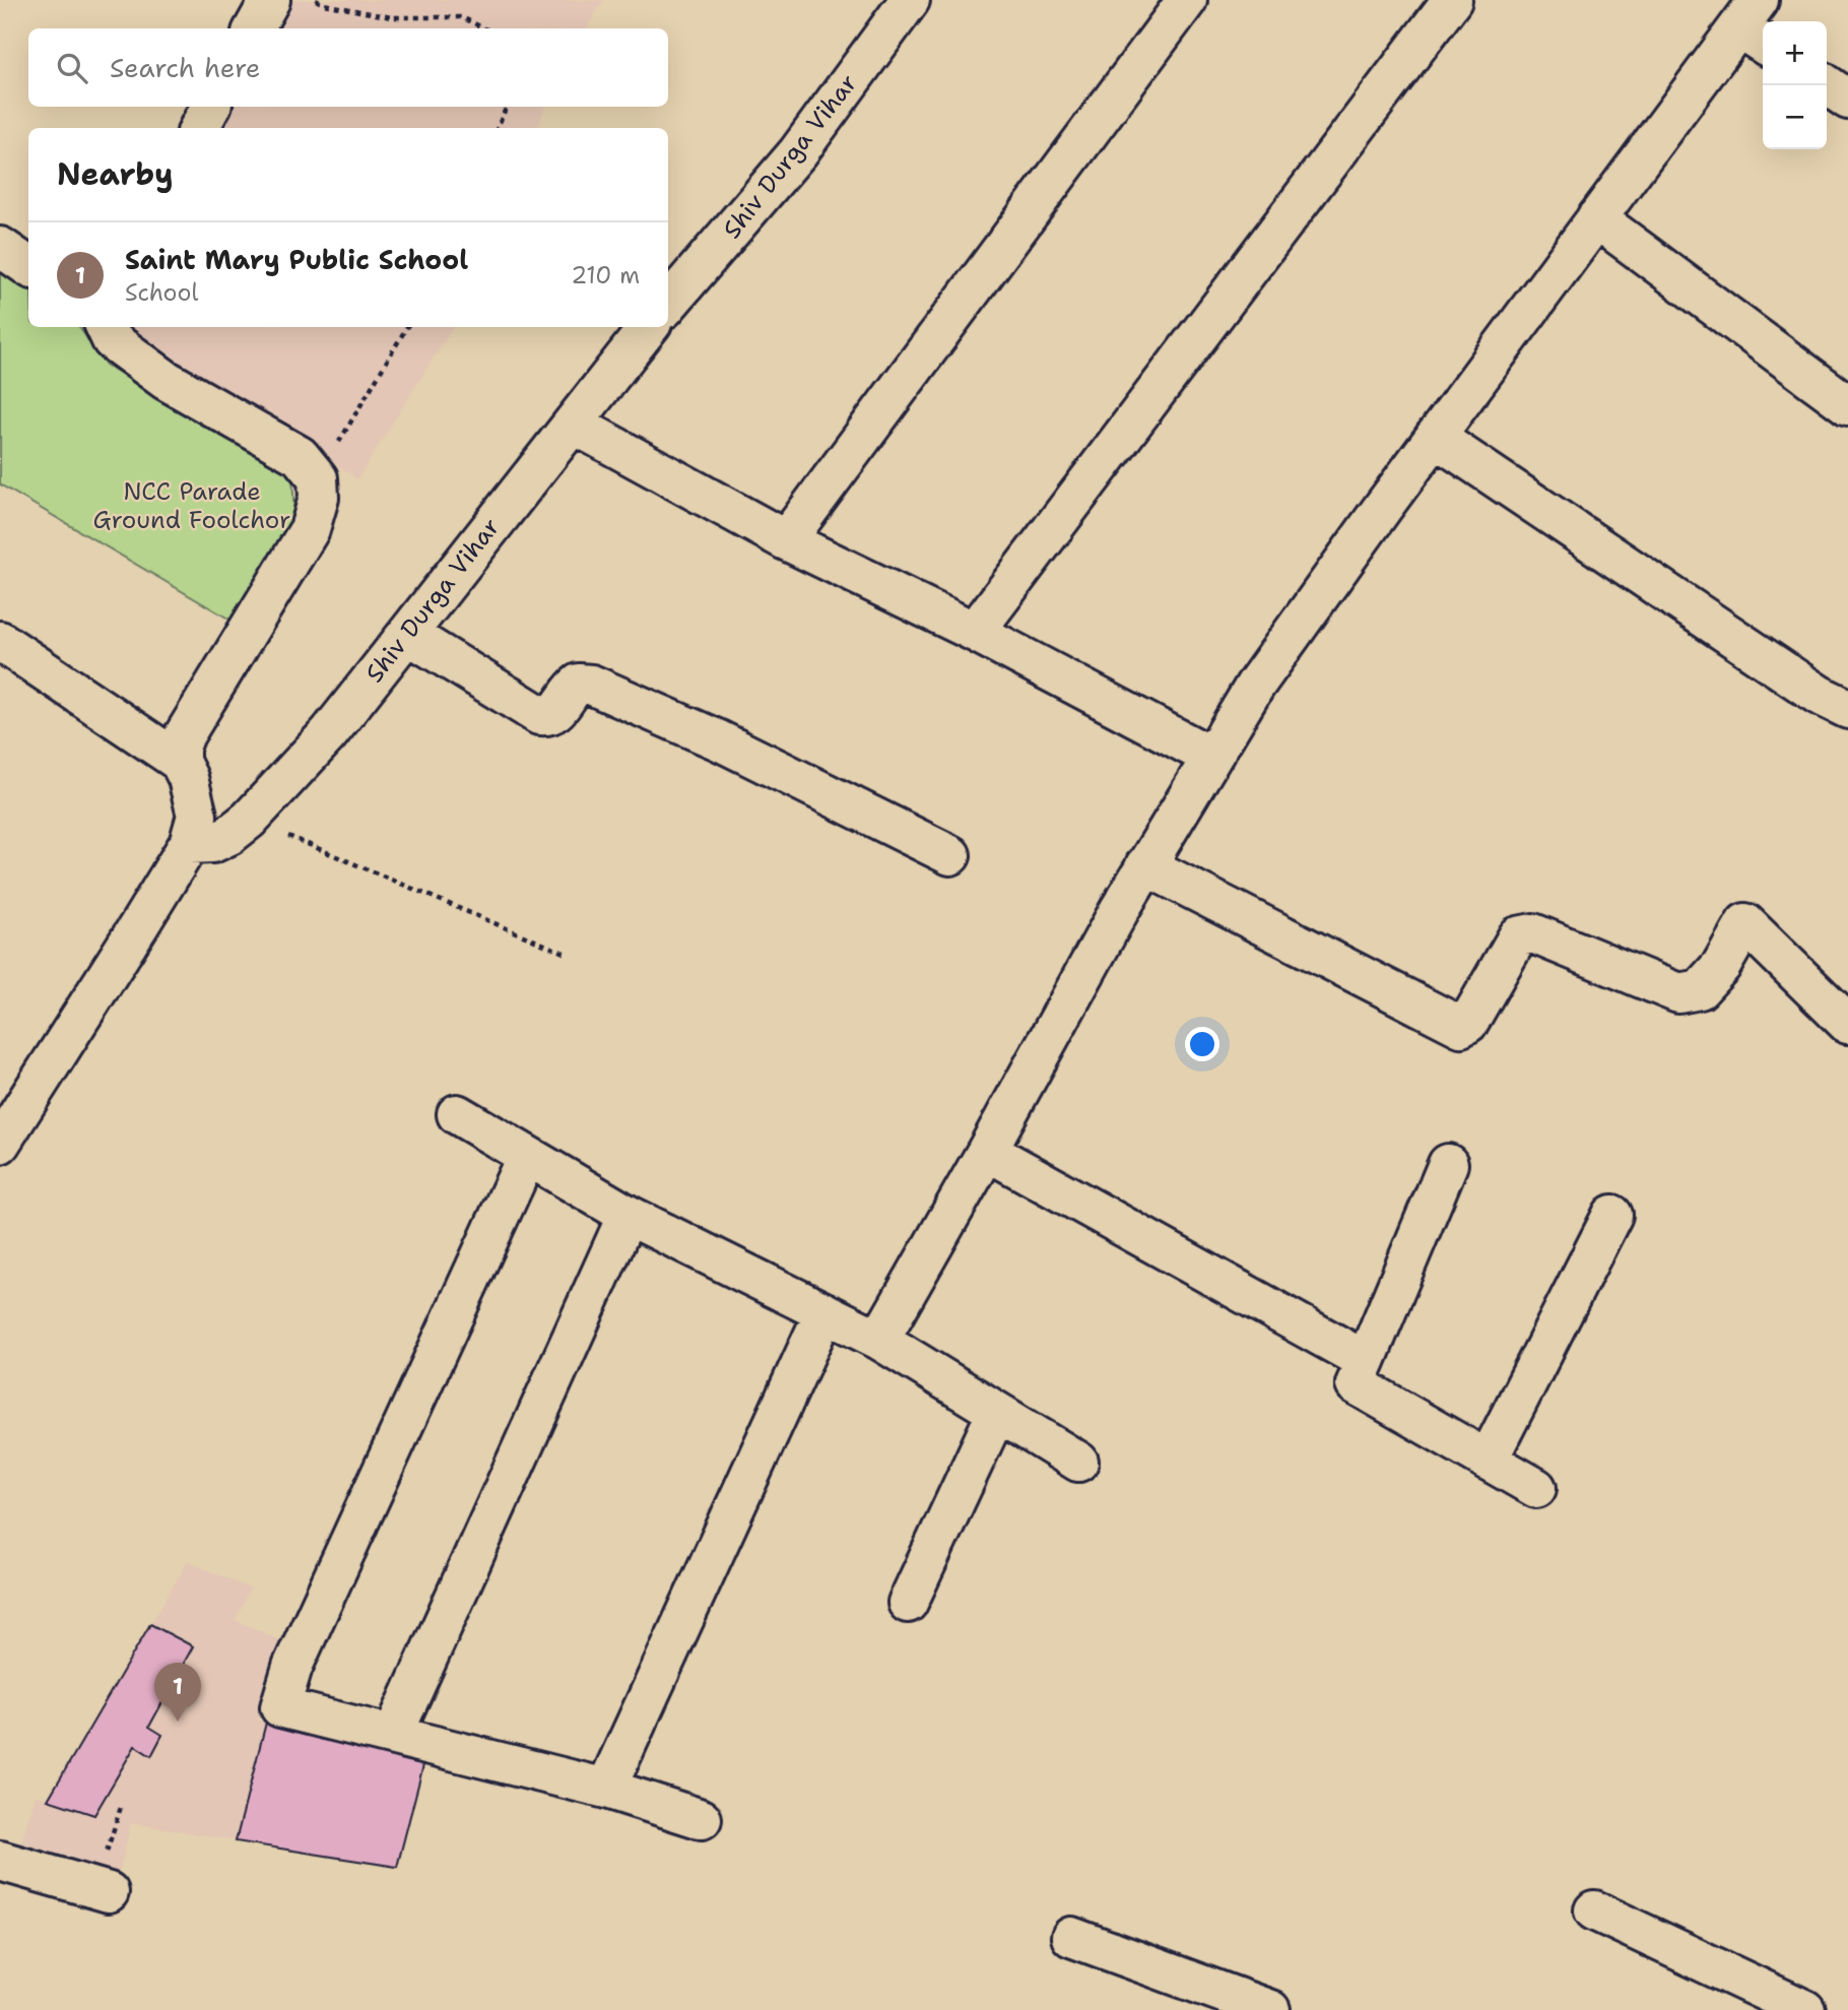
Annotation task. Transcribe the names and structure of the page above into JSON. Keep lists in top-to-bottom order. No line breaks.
{"streets":{"street":["Shiv Durga Vihar"]},"parks":["NCC Parade Ground Foolchor"],"page":{"map_buttons":["+","−"],"search":"Search here","heading":"Nearby","list":[{"mark":"1","name":"Saint Mary Public School","note":"School","value":"210 m"}],"pins":"1"}}
